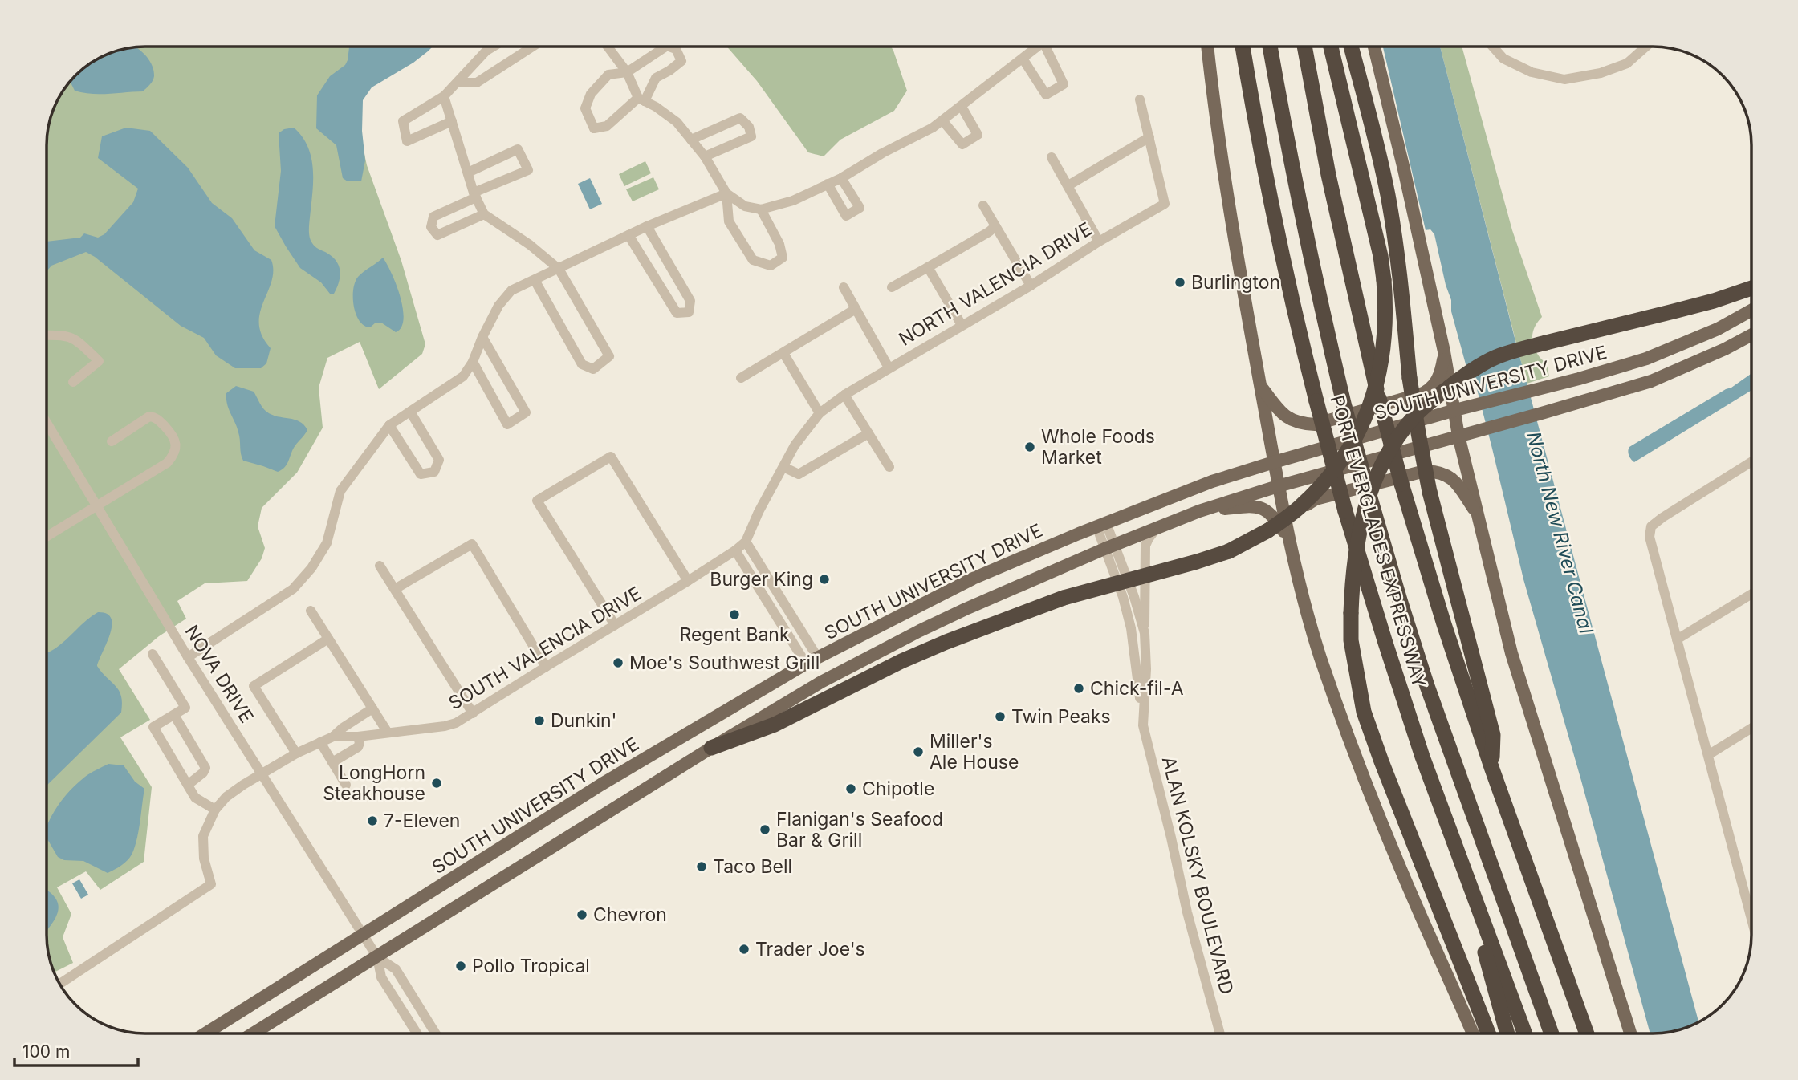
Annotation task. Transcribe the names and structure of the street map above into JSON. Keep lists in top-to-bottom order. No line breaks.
{"streets":{"highway":["PORT EVERGLADES EXPRESSWAY"],"main road":["SOUTH UNIVERSITY DRIVE"],"street":["NORTH VALENCIA DRIVE","SOUTH VALENCIA DRIVE","NOVA DRIVE","ALAN KOLSKY BOULEVARD"]},"crossings":[["NORTH VALENCIA DRIVE","SOUTH VALENCIA DRIVE"],["SOUTH UNIVERSITY DRIVE","NOVA DRIVE"],["SOUTH UNIVERSITY DRIVE","ALAN KOLSKY BOULEVARD"],["SOUTH VALENCIA DRIVE","NOVA DRIVE"]],"water":["North New River Canal"],"places":["Burlington","Whole Foods Market","Burger King","Regent Bank","Moe's Southwest Grill","Chick-fil-A","Twin Peaks","Dunkin'","Miller's Ale House","LongHorn Steakhouse","Chipotle","7-Eleven","Flanigan's Seafood Bar & Grill","Taco Bell","Chevron","Trader Joe's","Pollo Tropical"],"scale_bar":"100 m"}
